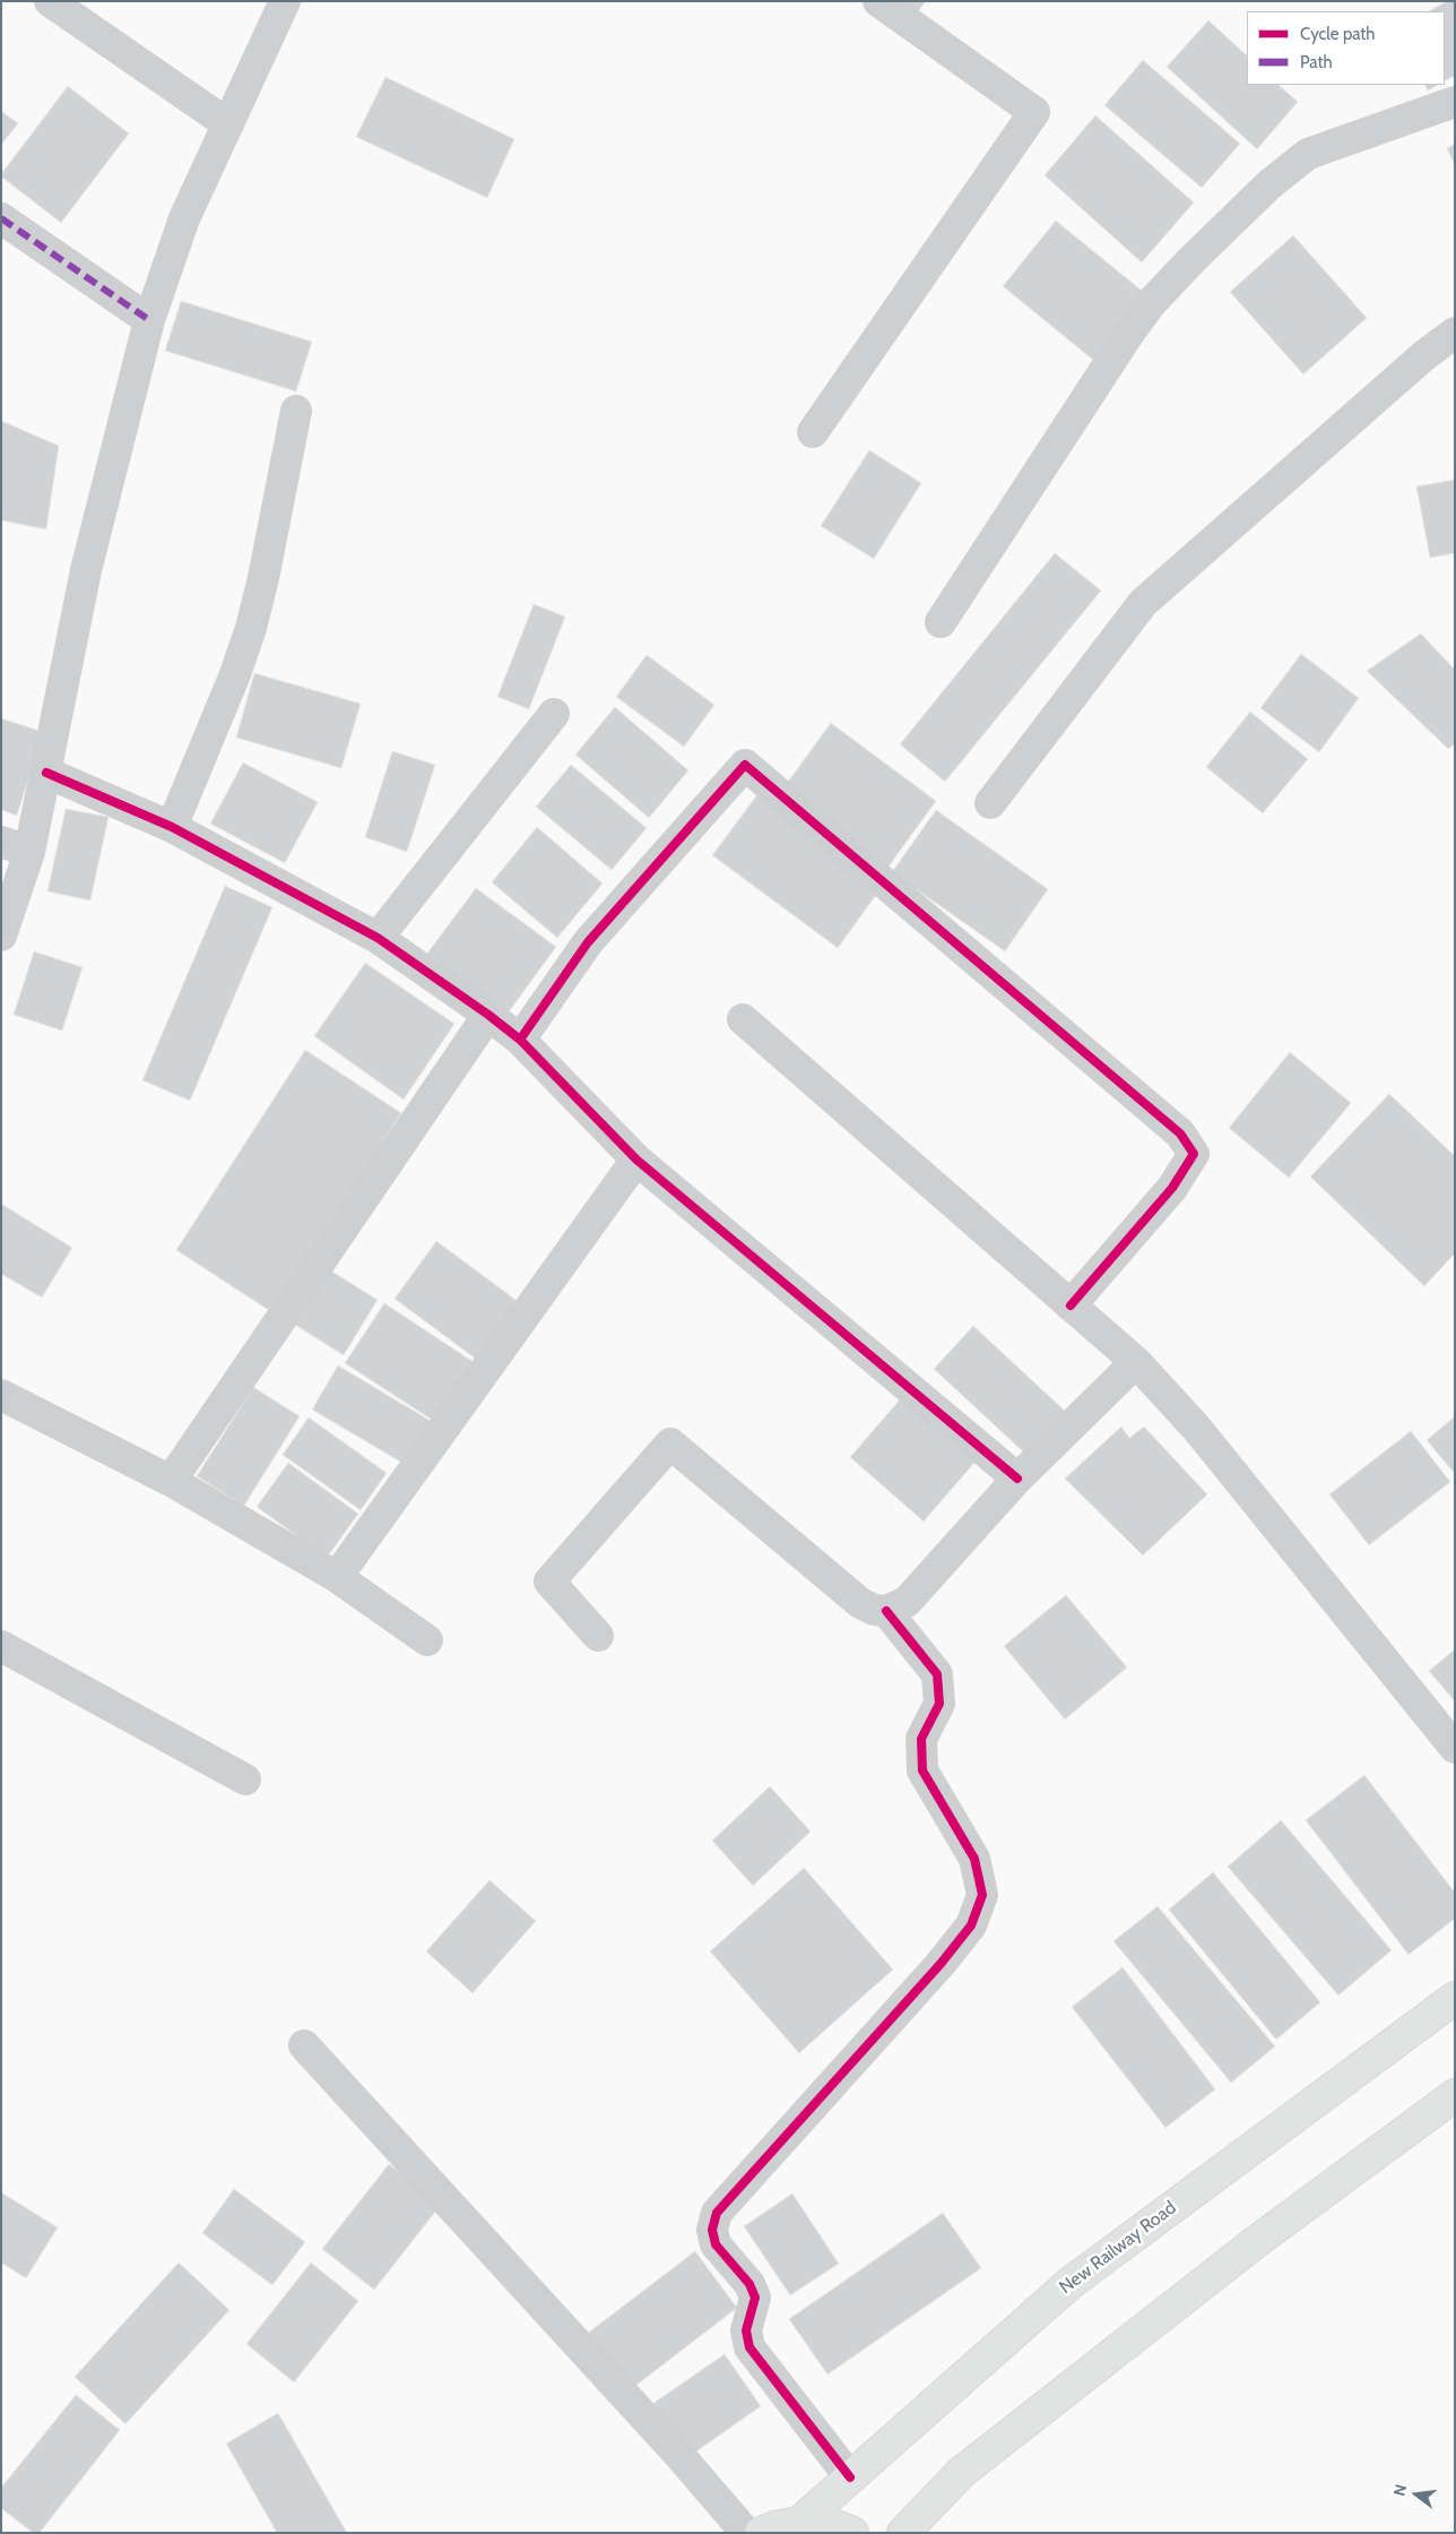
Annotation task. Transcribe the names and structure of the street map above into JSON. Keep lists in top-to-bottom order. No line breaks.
{"streets":{"main road":["New Railway Road"]},"legend":["Cycle path","Path"],"north":"left"}
